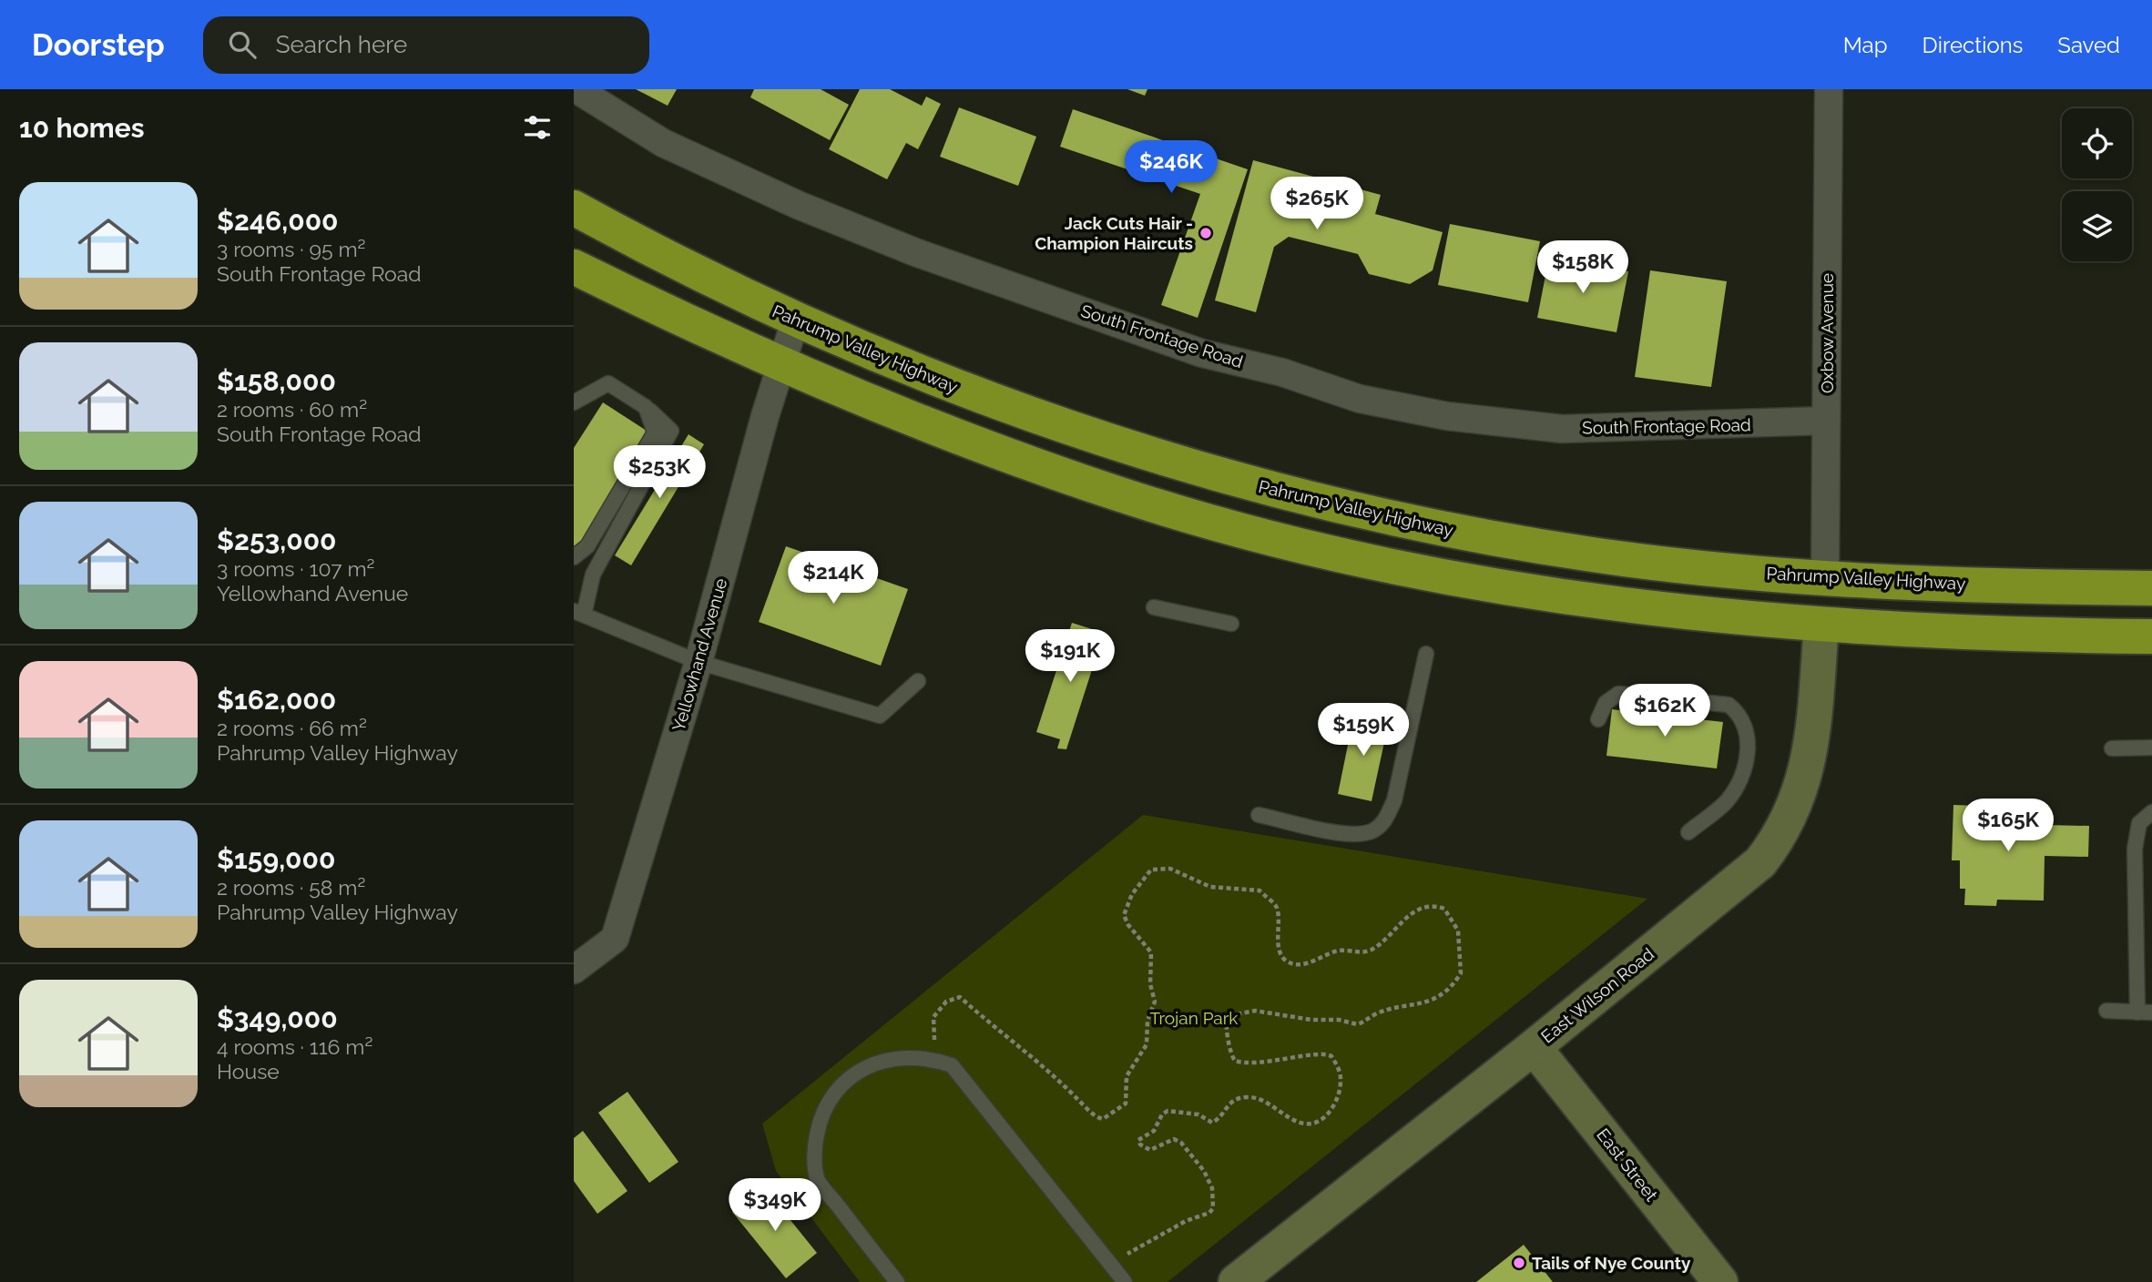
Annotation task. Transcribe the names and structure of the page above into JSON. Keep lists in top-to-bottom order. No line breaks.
{"streets":{"highway":["Pahrump Valley Highway"],"street":["Oxbow Avenue","South Frontage Road","Yellowhand Avenue","East Wilson Road","East Street"]},"crossings":[["Oxbow Avenue","South Frontage Road"],["Oxbow Avenue","Pahrump Valley Highway"],["Pahrump Valley Highway","Yellowhand Avenue"],["East Wilson Road","East Street"]],"parks":["Trojan Park"],"places":["Jack Cuts Hair - Champion Haircuts","Tails of Nye County"],"page":{"header":"Doorstep","search":"Search here","nav":["Map","Directions","Saved"],"heading":"10 homes","price":["$246K","$265K","$158K","$253K","$214K","$191K","$162K","$159K","$165K","$349K"],"list":[{"name":"$246,000","note":"3 rooms · 95 m² · South Frontage Road"},{"name":"$158,000","note":"2 rooms · 60 m² · South Frontage Road"},{"name":"$253,000","note":"3 rooms · 107 m² · Yellowhand Avenue"},{"name":"$162,000","note":"2 rooms · 66 m² · Pahrump Valley Highway"},{"name":"$159,000","note":"2 rooms · 58 m² · Pahrump Valley Highway"},{"name":"$349,000","note":"4 rooms · 116 m² · House"}]}}
